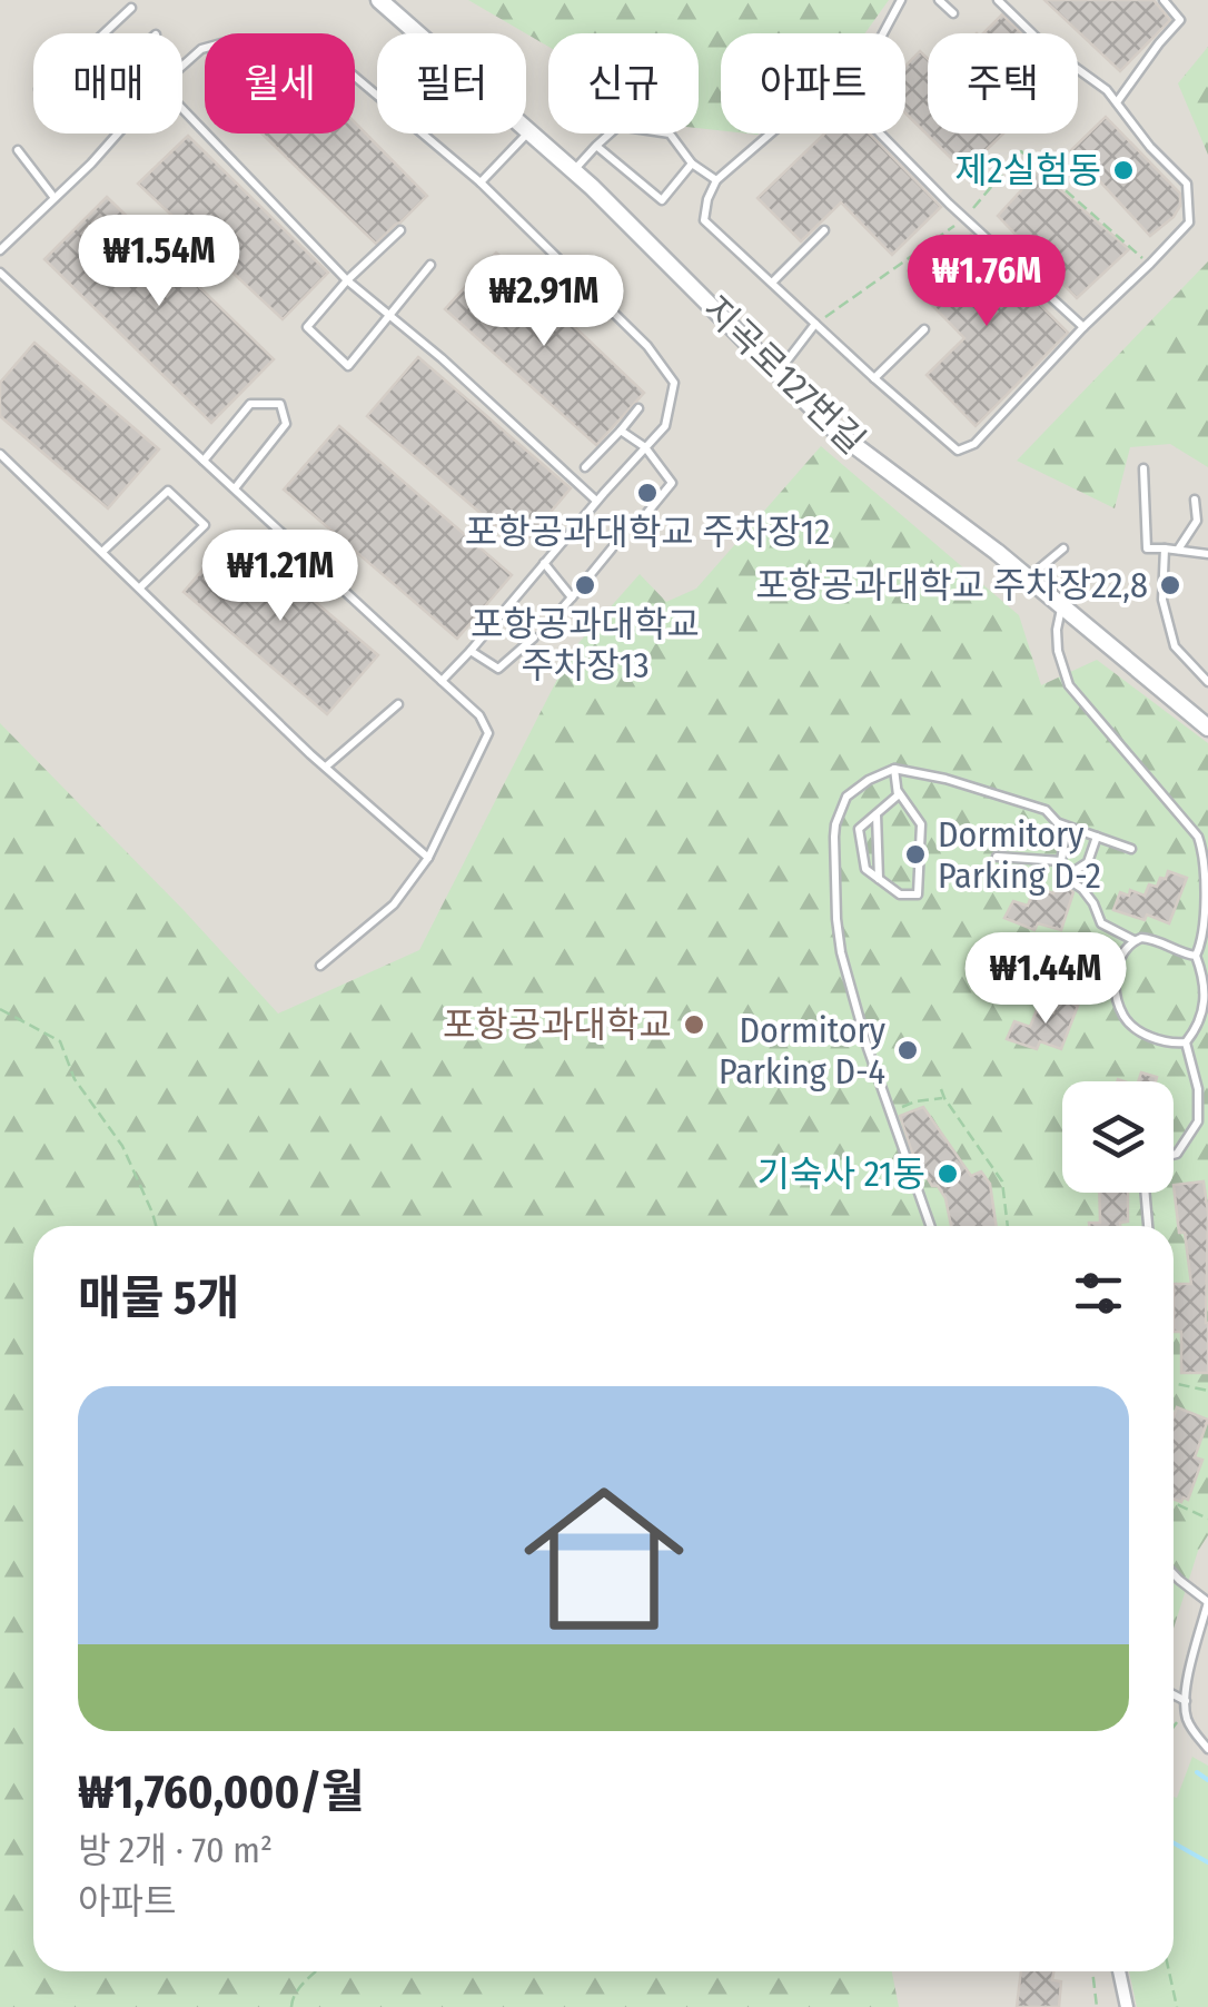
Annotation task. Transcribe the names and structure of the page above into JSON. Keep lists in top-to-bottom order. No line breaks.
{"streets":{"street":["지곡로127번길"]},"places":["제2실험동","포항공과대학교 주차장12","포항공과대학교 주차장13","포항공과대학교 주차장22,8","Dormitory Parking D-2","포항공과대학교","Dormitory Parking D-4","기숙사 21동"],"page":{"chip":["매매","월세","필터","신규","아파트","주택"],"price":["₩1.54M","₩1.76M","₩2.91M","₩1.21M","₩1.44M"],"heading":"매물 5개","list":[{"name":"₩1,760,000/월","note":"방 2개 · 70 m² · 아파트"}]}}
